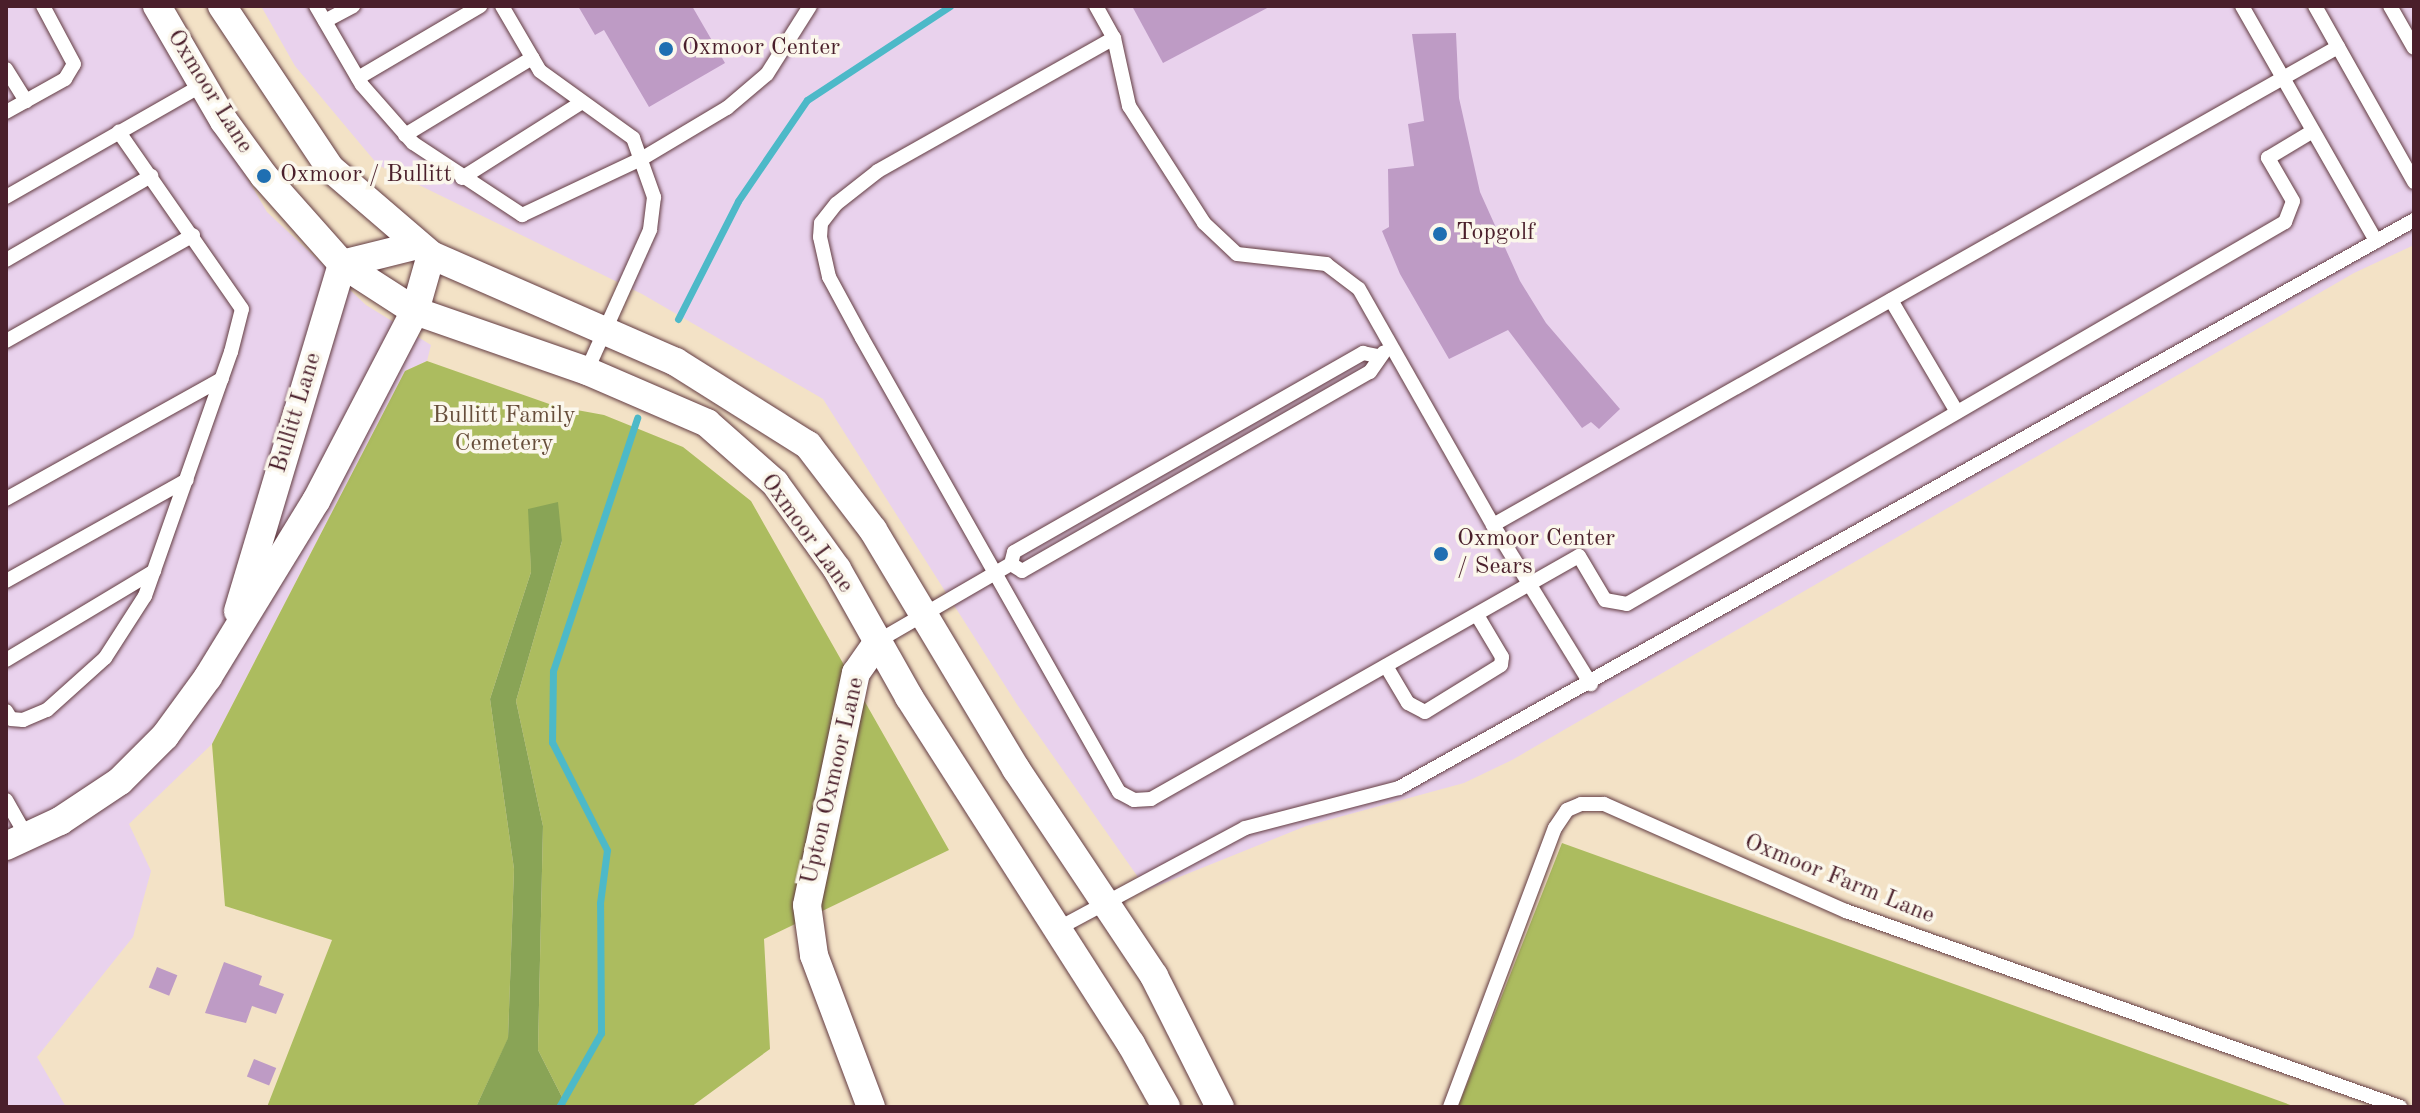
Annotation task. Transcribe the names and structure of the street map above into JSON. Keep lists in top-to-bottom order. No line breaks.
{"streets":{"street":["Oxmoor Lane","Bullitt Lane","Upton Oxmoor Lane"],"lane":["Oxmoor Farm Lane"]},"crossings":[["Oxmoor Lane","Bullitt Lane"],["Oxmoor Lane","Upton Oxmoor Lane"]],"parks":["Bullitt Family Cemetery"],"places":["Oxmoor Center","Oxmoor / Bullitt","Topgolf","Oxmoor Center / Sears"]}
